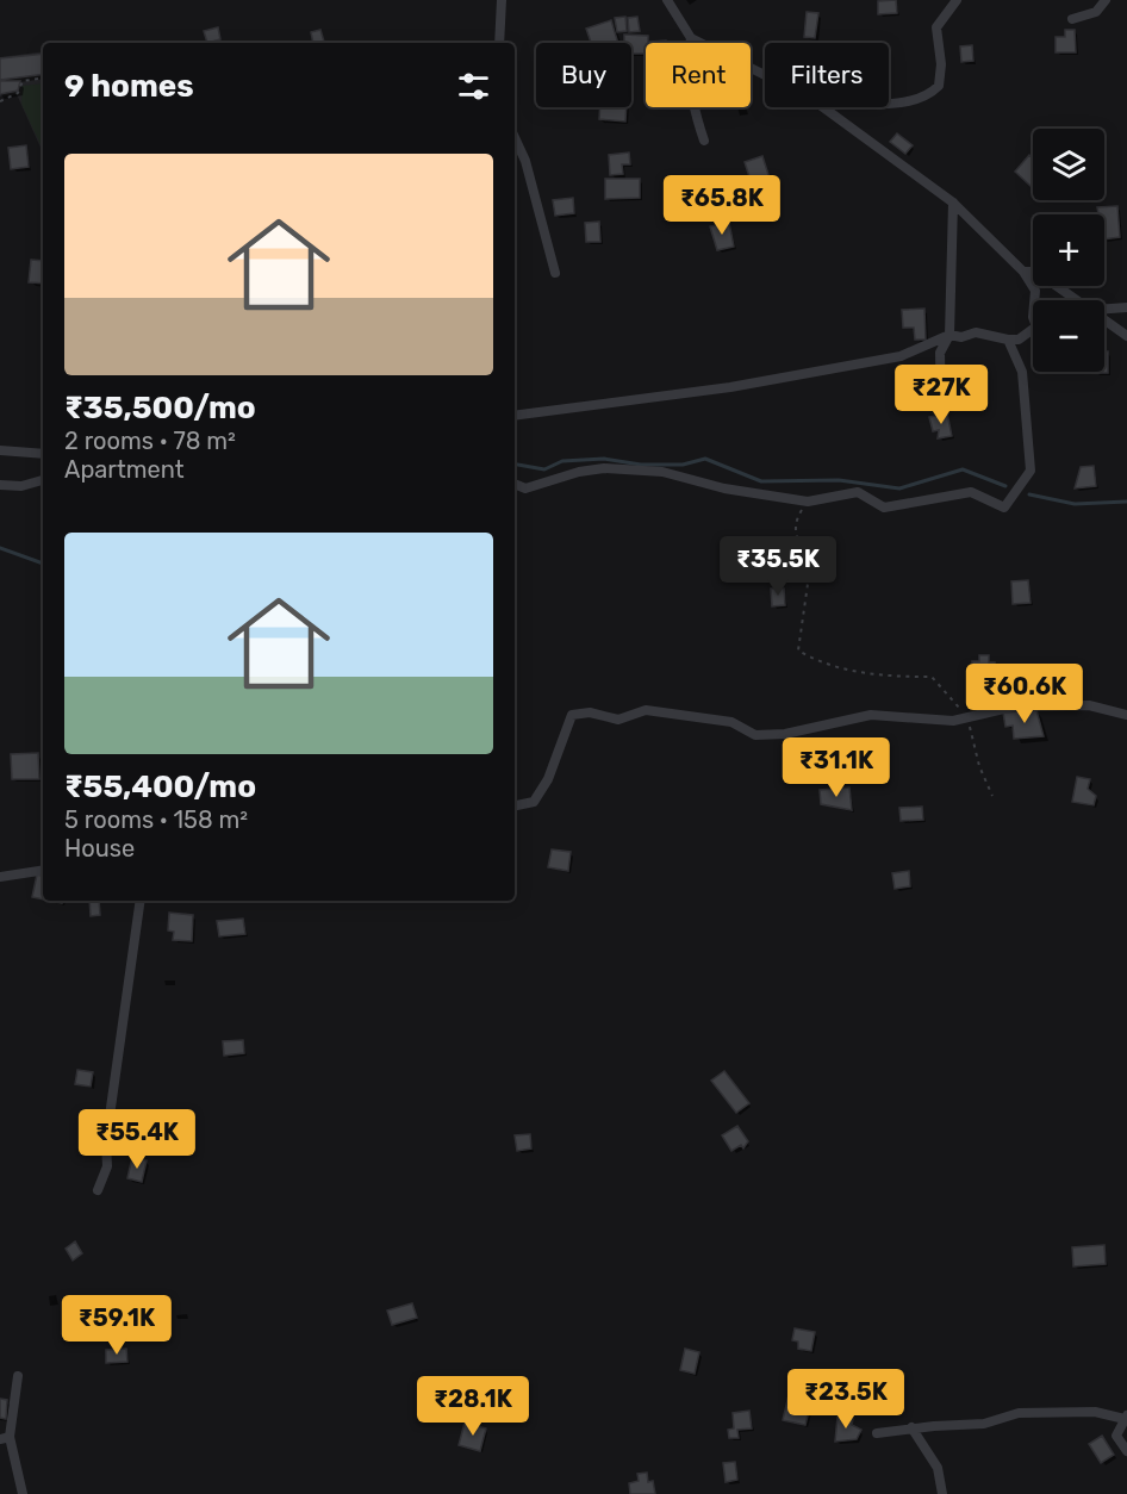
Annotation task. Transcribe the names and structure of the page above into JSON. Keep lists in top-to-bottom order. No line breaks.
{"page":{"chip":["Buy","Rent","Filters"],"heading":"9 homes","map_buttons":["+","−"],"list":[{"name":"₹35,500/mo","note":"2 rooms · 78 m² · Apartment"},{"name":"₹55,400/mo","note":"5 rooms · 158 m² · House"}],"price":["₹65.8K","₹27K","₹35.5K","₹60.6K","₹31.1K","₹55.4K","₹59.1K","₹23.5K","₹28.1K"]}}
